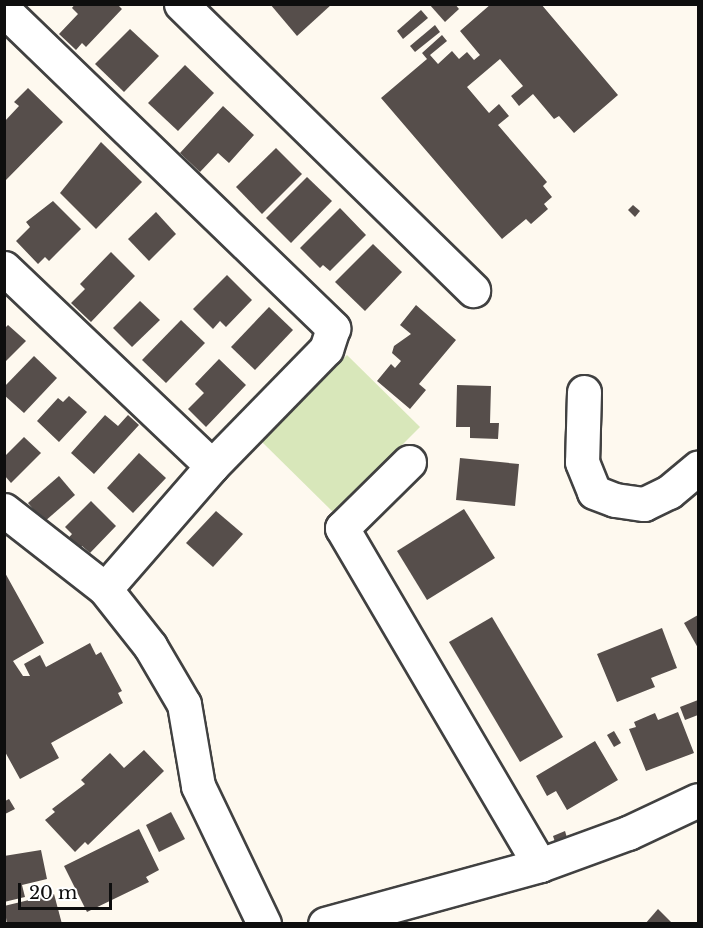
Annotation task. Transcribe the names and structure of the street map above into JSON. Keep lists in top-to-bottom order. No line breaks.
{"scale_bar":"20 m"}
